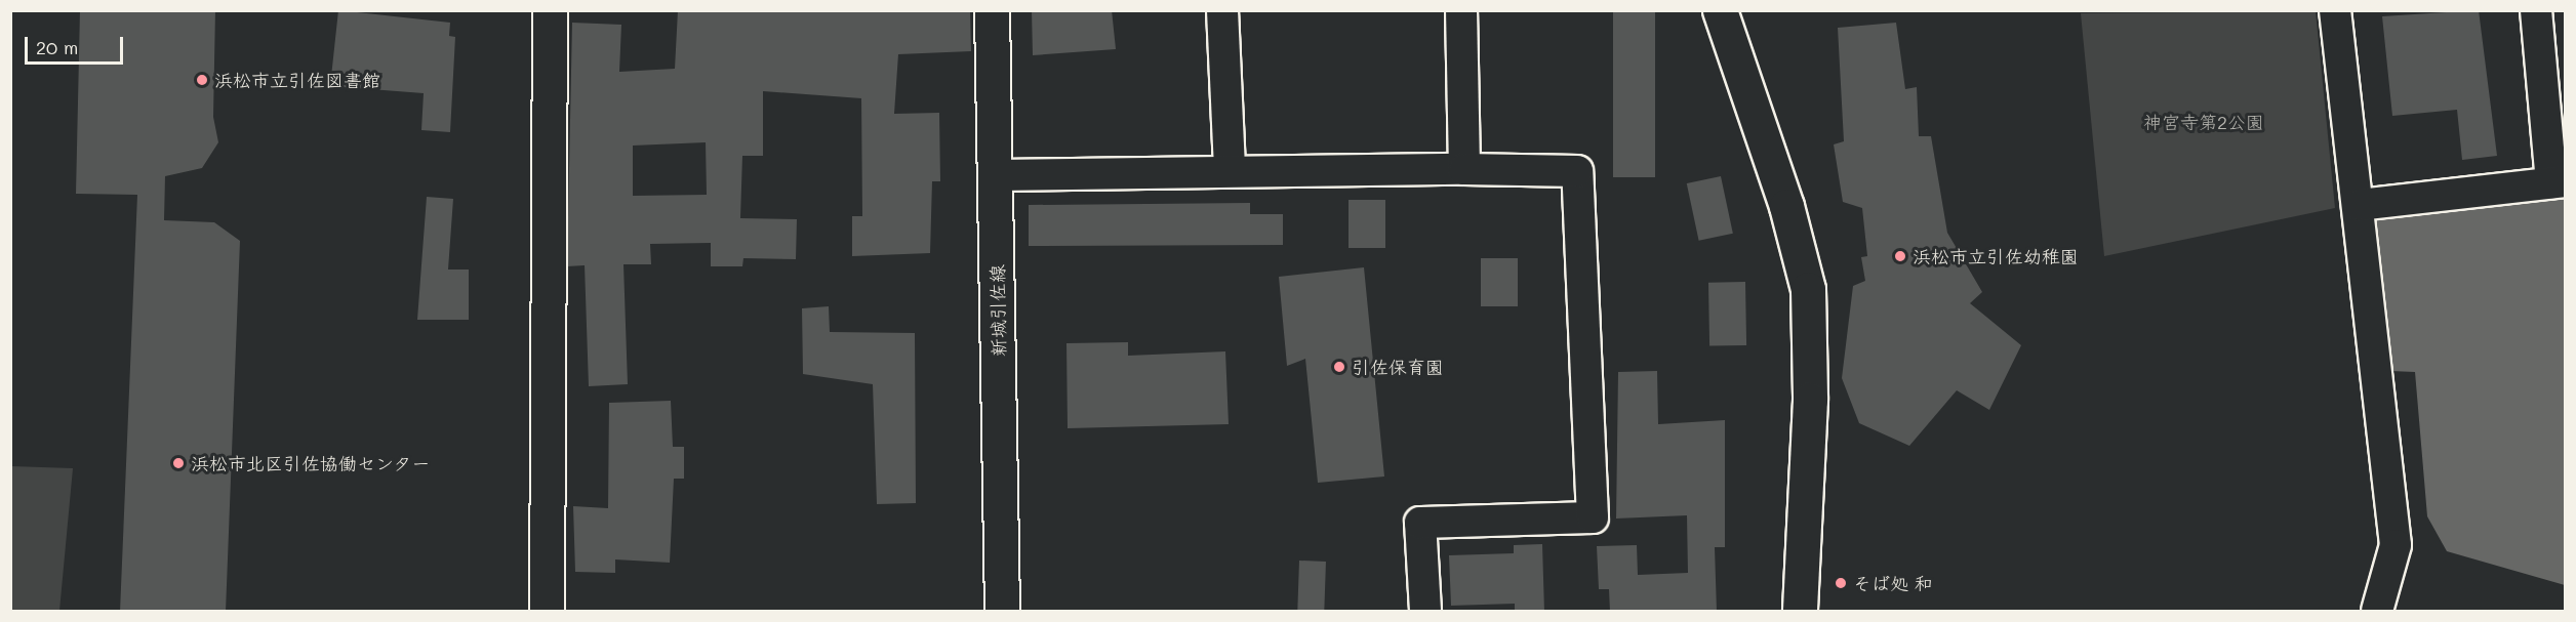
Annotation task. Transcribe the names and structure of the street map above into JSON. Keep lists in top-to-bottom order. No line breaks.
{"streets":{"street":["新城引佐線"]},"parks":["神宮寺第2公園"],"places":["浜松市立引佐図書館","浜松市立引佐幼稚園","引佐保育園","浜松市北区引佐協働センター","そば処 和"],"scale_bar":"20 m"}
